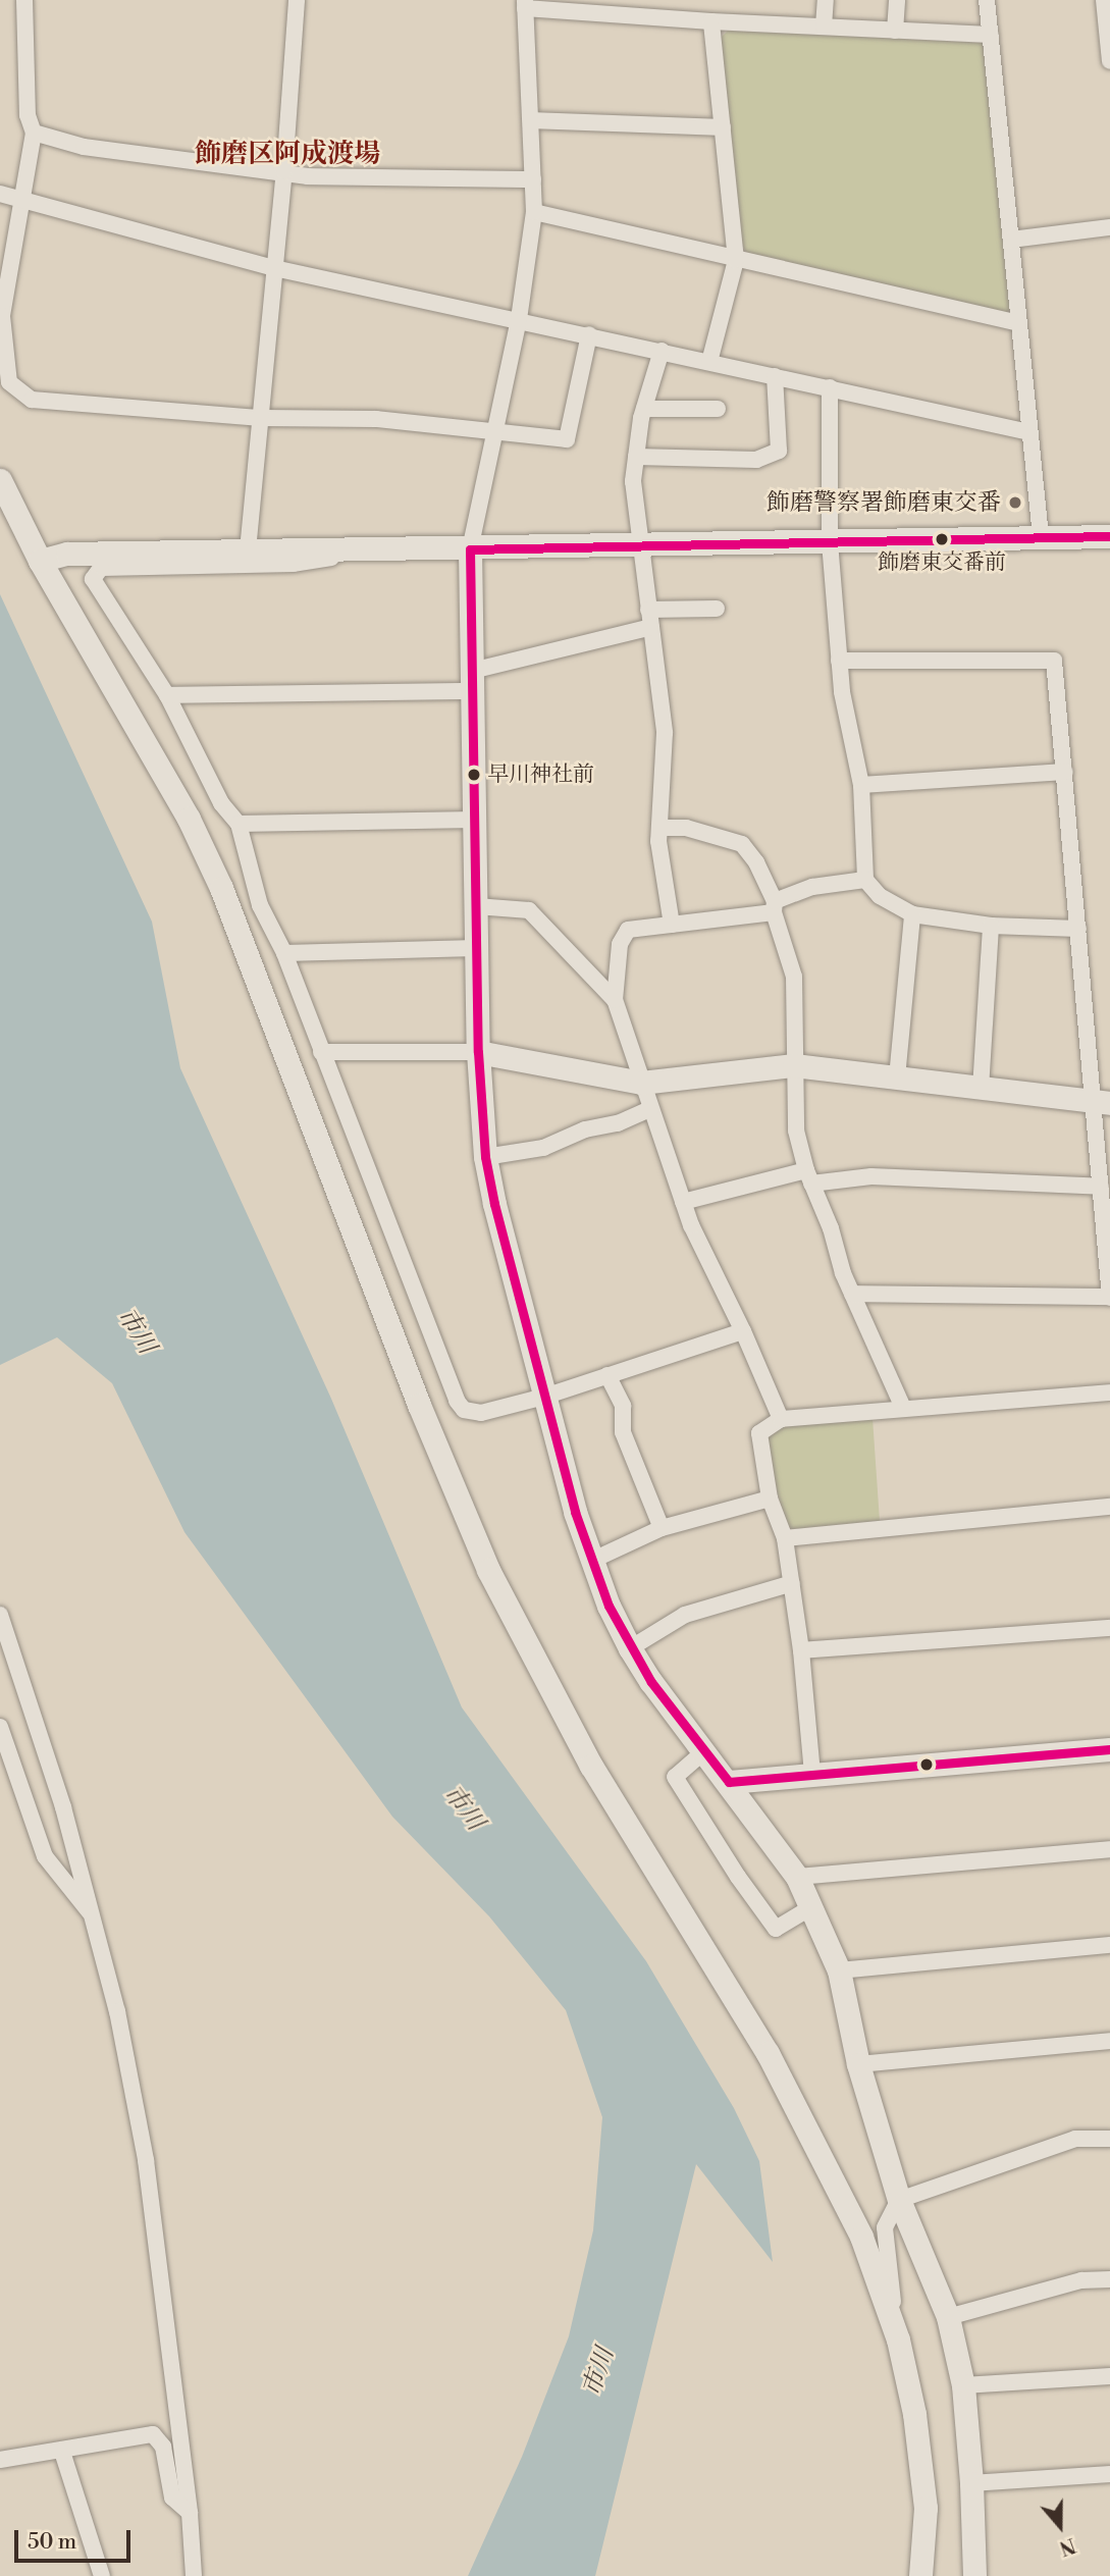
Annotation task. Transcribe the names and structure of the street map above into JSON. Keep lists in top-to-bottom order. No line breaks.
{"districts":["飾磨区阿成渡場"],"water":["市川"],"places":["飾磨警察署飾磨東交番","飾磨東交番前","早川神社前"],"scale_bar":"50 m","north":"bottom"}
